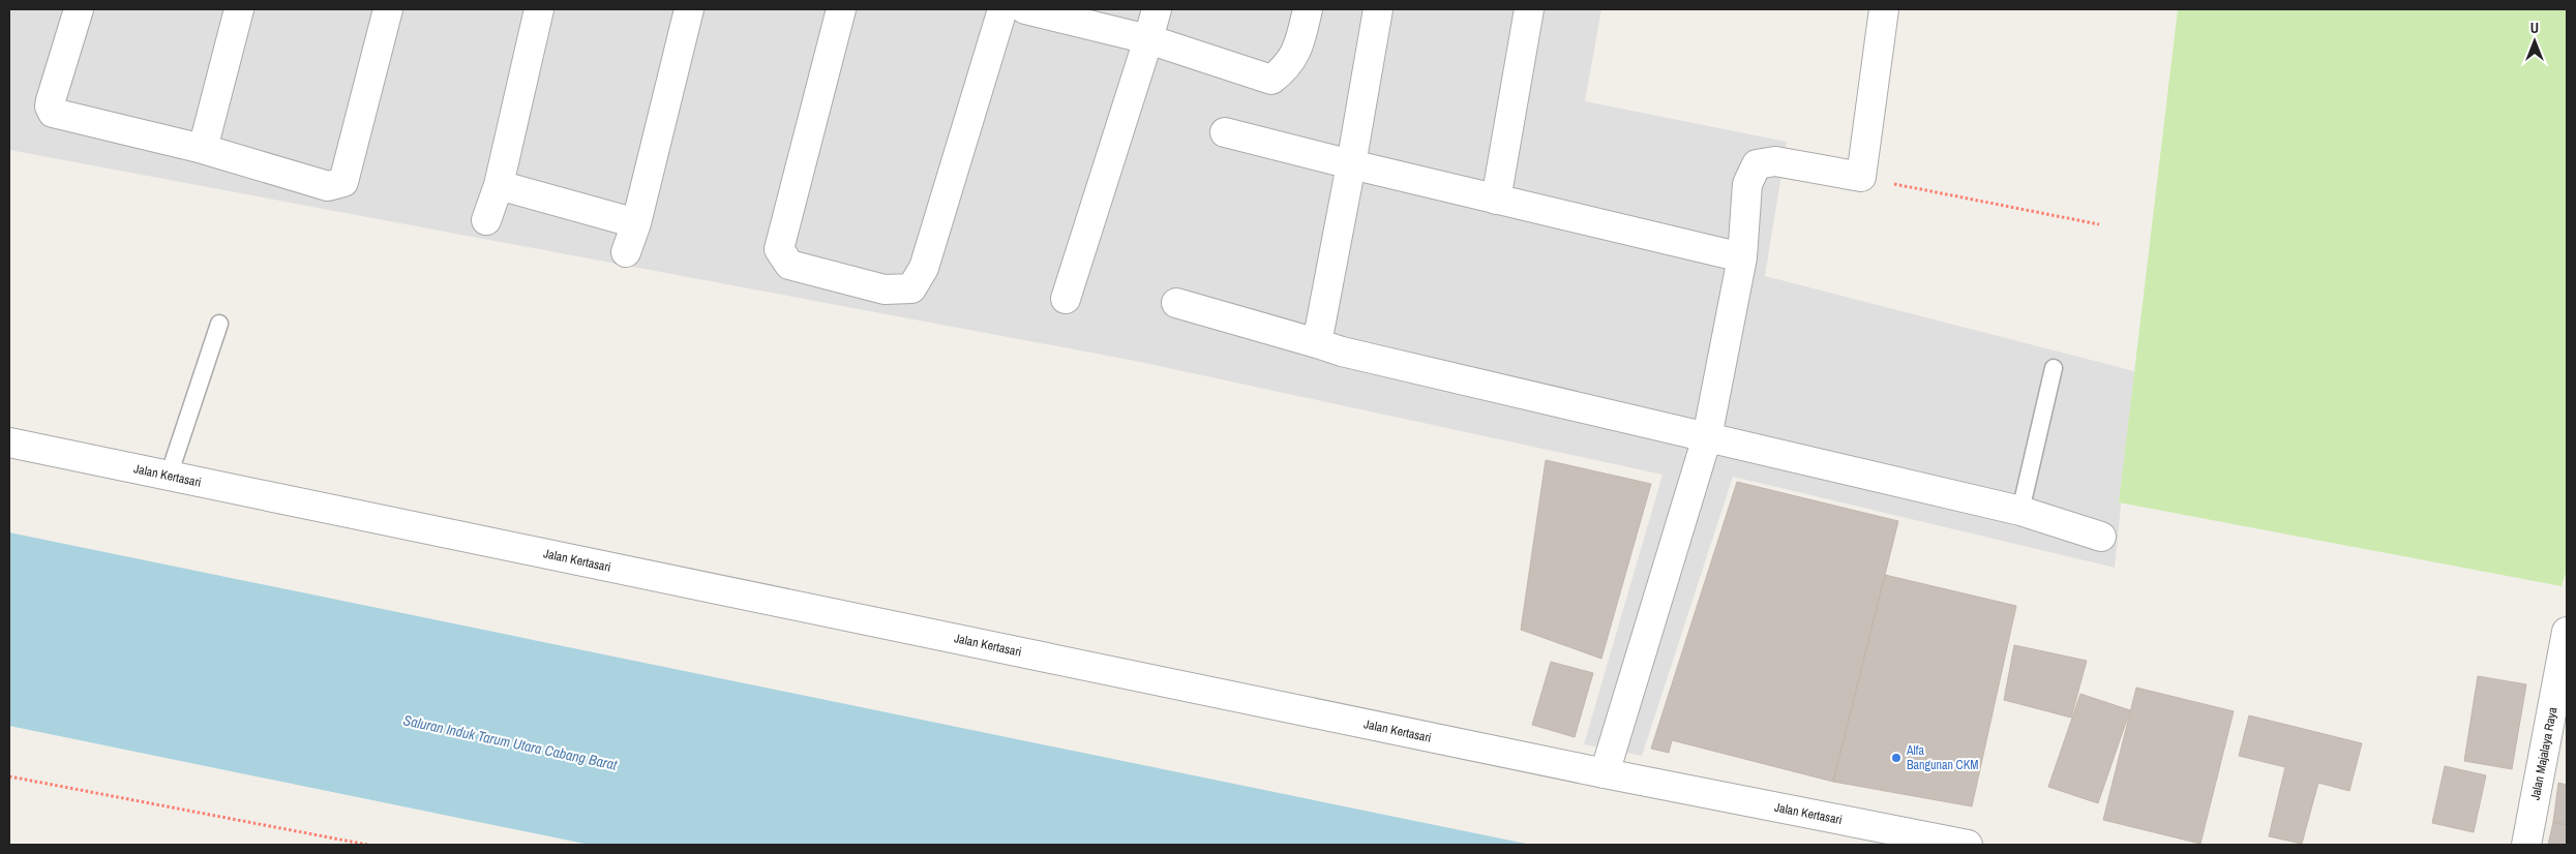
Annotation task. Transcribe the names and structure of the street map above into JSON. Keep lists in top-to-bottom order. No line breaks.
{"streets":{"street":["Jalan Kertasari","Jalan Majalaya Raya"]},"water":["Saluran Induk Tarum Utara Cabang Barat"],"places":["Alfa Bangunan CKM"],"north":"top"}
